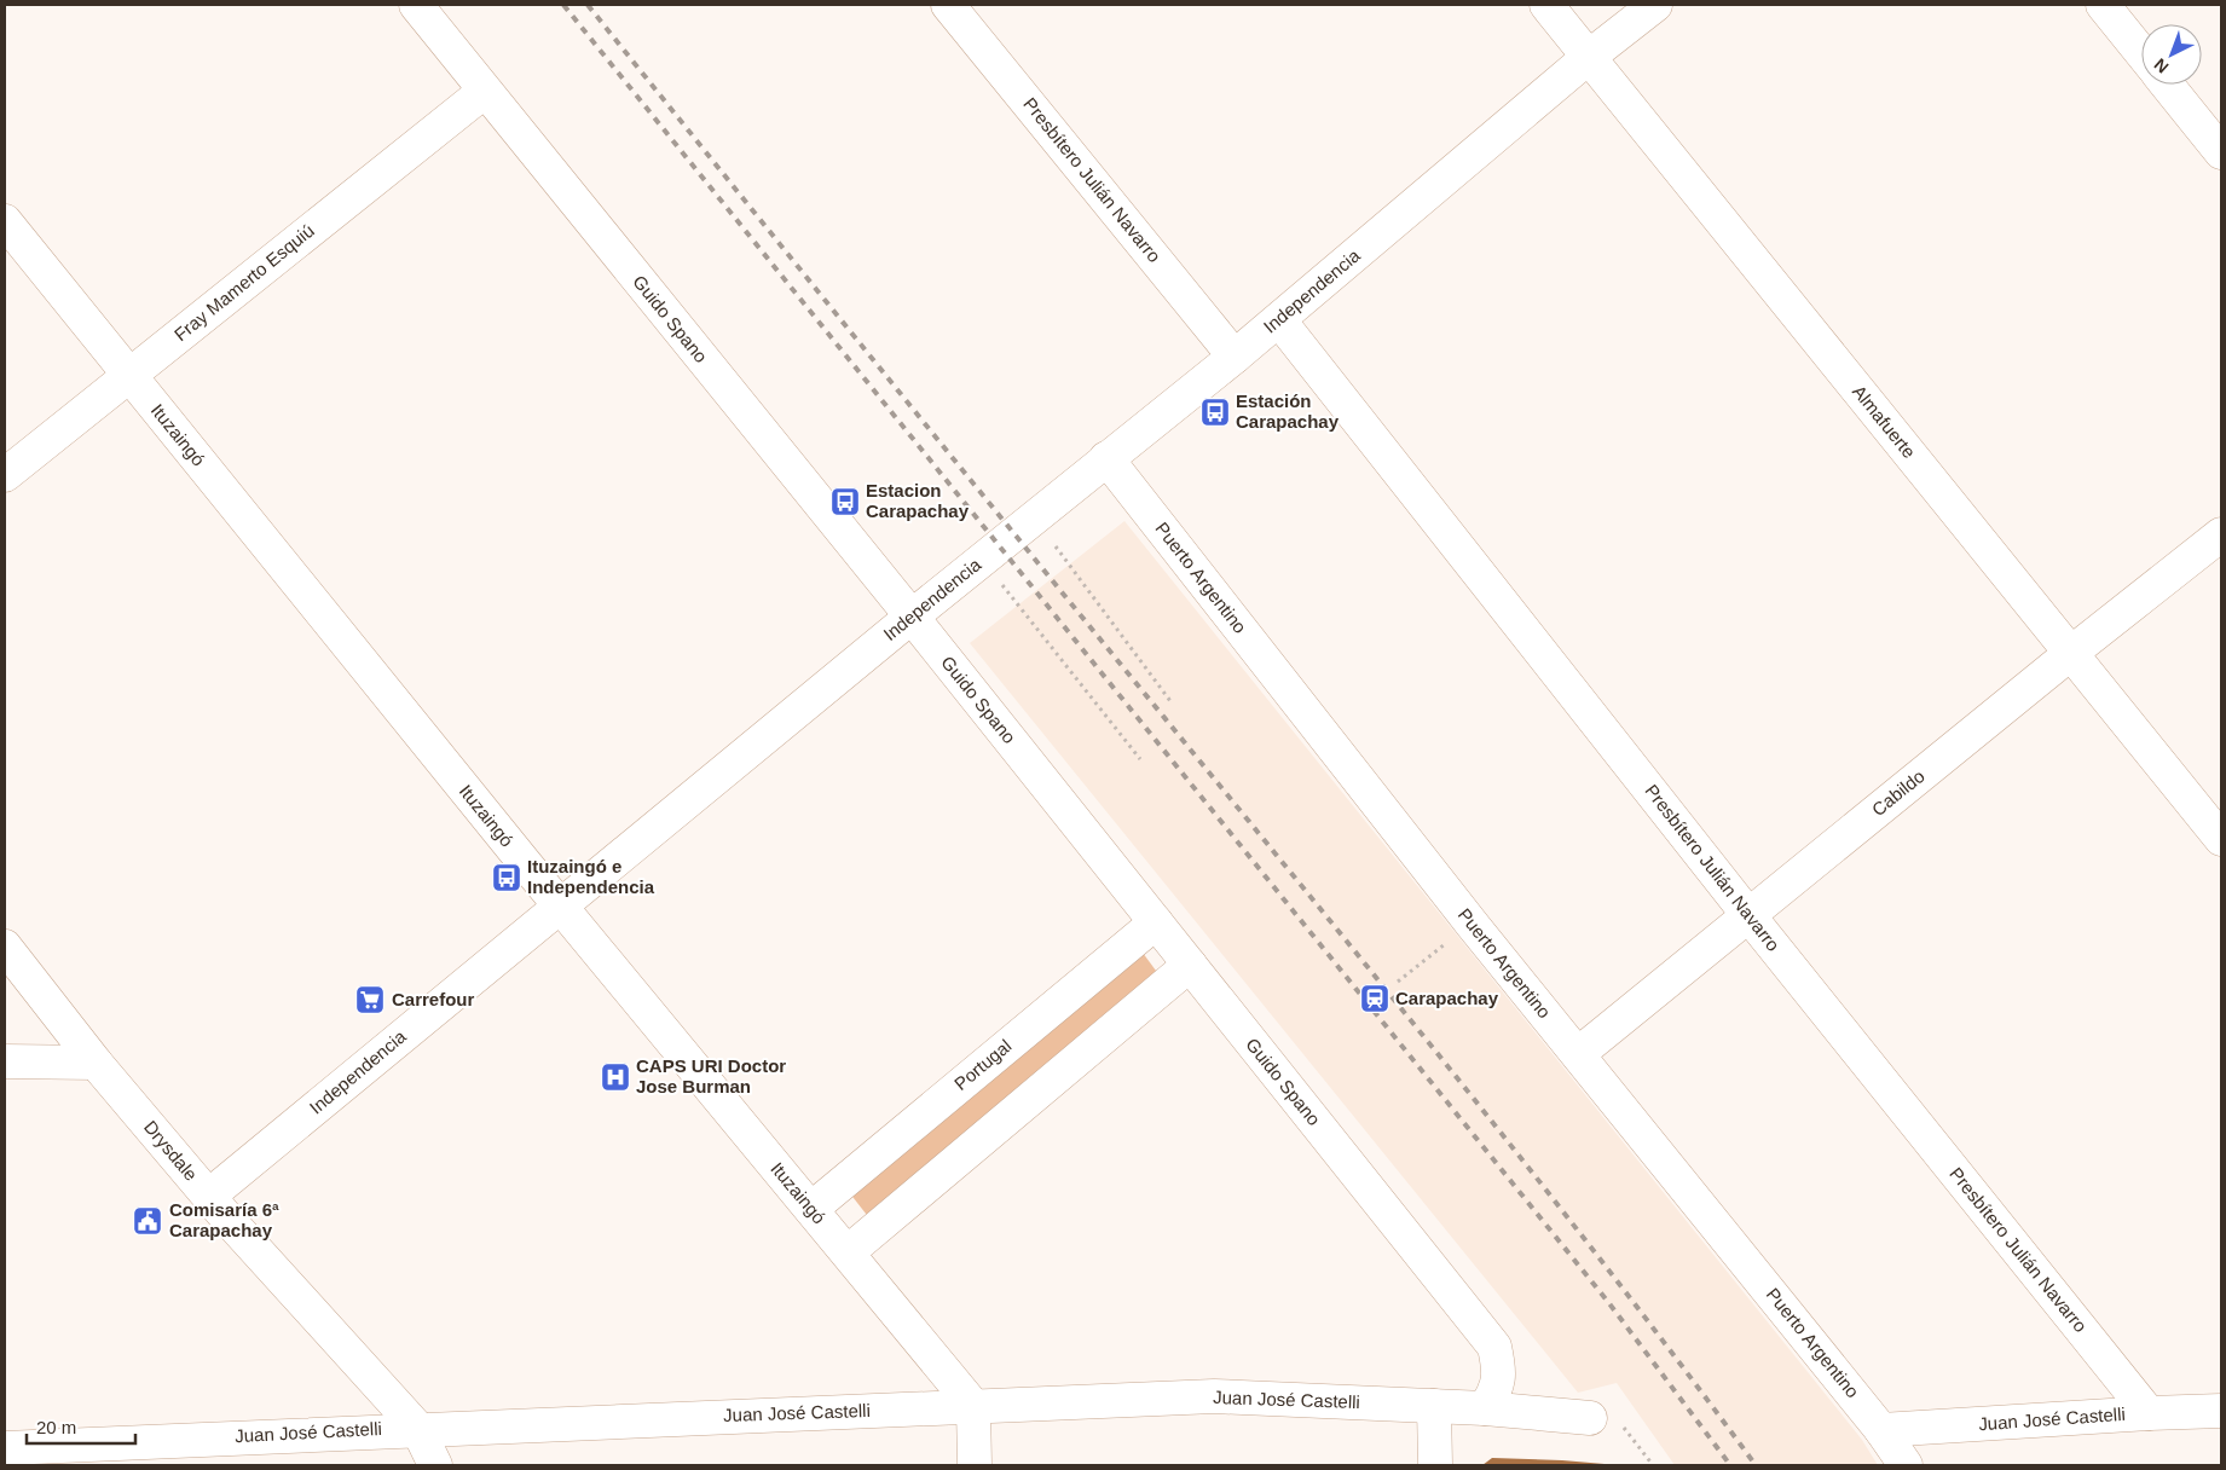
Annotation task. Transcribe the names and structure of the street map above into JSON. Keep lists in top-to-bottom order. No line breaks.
{"streets":{"street":["Presbítero Julián Navarro","Fray Mamerto Esquiú","Independencia","Guido Spano","Almafuerte","Ituzaingó","Puerto Argentino","Cabildo","Portugal","Drysdale","Juan José Castelli"]},"crossings":[["Presbítero Julián Navarro","Independencia"],["Presbítero Julián Navarro","Cabildo"],["Presbítero Julián Navarro","Juan José Castelli"],["Fray Mamerto Esquiú","Guido Spano"],["Fray Mamerto Esquiú","Ituzaingó"],["Independencia","Guido Spano"],["Independencia","Almafuerte"],["Independencia","Ituzaingó"],["Independencia","Puerto Argentino"],["Independencia","Drysdale"],["Guido Spano","Portugal"],["Guido Spano","Juan José Castelli"],["Almafuerte","Cabildo"],["Ituzaingó","Portugal"],["Ituzaingó","Juan José Castelli"],["Puerto Argentino","Cabildo"],["Puerto Argentino","Juan José Castelli"],["Drysdale","Juan José Castelli"]],"places":{"bus stop":["Estación Carapachay","Estacion Carapachay","Ituzaingó e Independencia"],"station":["Carapachay"],"supermarket":["Carrefour"],"hospital":["CAPS URI Doctor Jose Burman"],"public building":["Comisaría 6ª Carapachay"]},"scale_bar":"20 m","north":"bottom left"}
